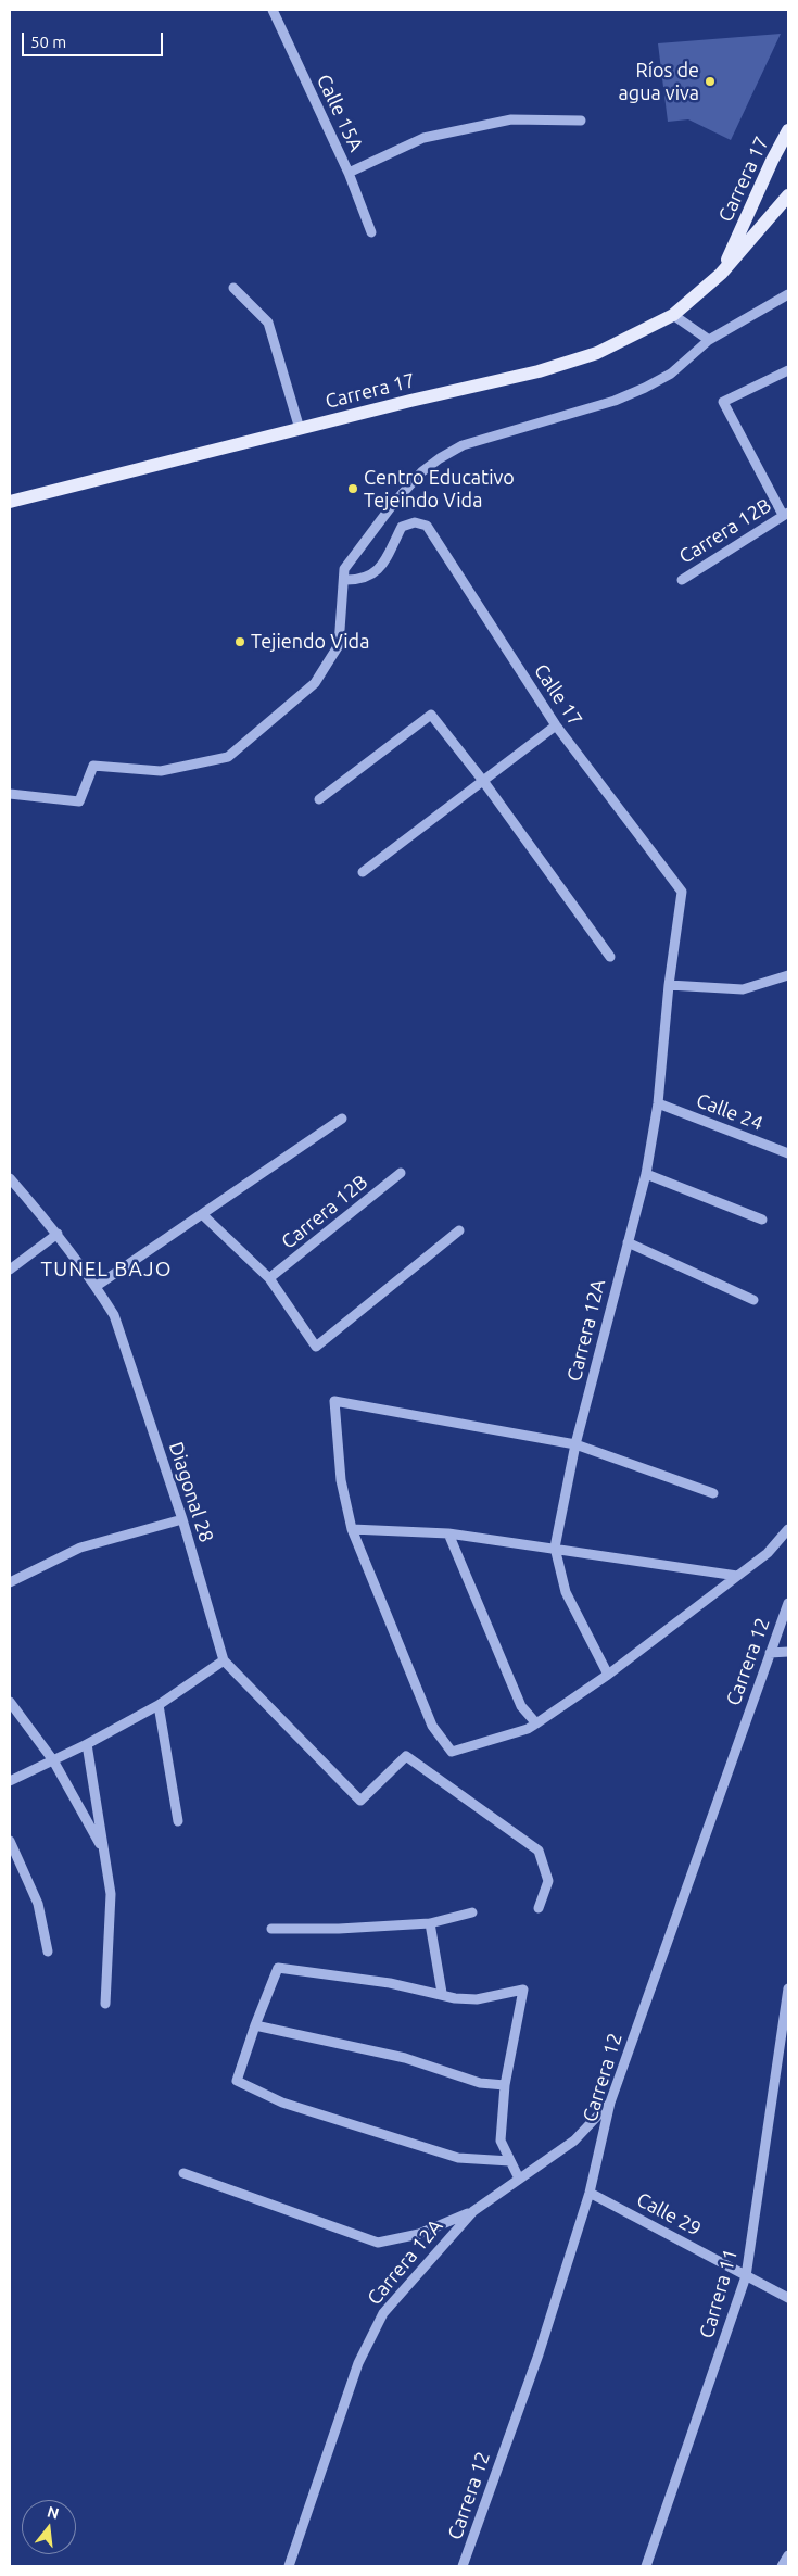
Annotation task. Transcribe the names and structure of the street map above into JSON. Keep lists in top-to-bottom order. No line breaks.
{"streets":{"main road":["Carrera 17"],"street":["Calle 15A","Carrera 12B","Calle 17","Calle 24","Carrera 12A","Diagonal 28","Carrera 12","Calle 29","Carrera 11"]},"crossings":[["Calle 17","Carrera 12A"],["Calle 24","Carrera 12A"],["Carrera 12A","Carrera 12"],["Carrera 12","Calle 29"],["Calle 29","Carrera 11"]],"districts":["TUNEL BAJO"],"places":["Ríos de agua viva","Centro Educativo Tejeindo Vida","Tejiendo Vida"],"scale_bar":"50 m","north":"top"}
